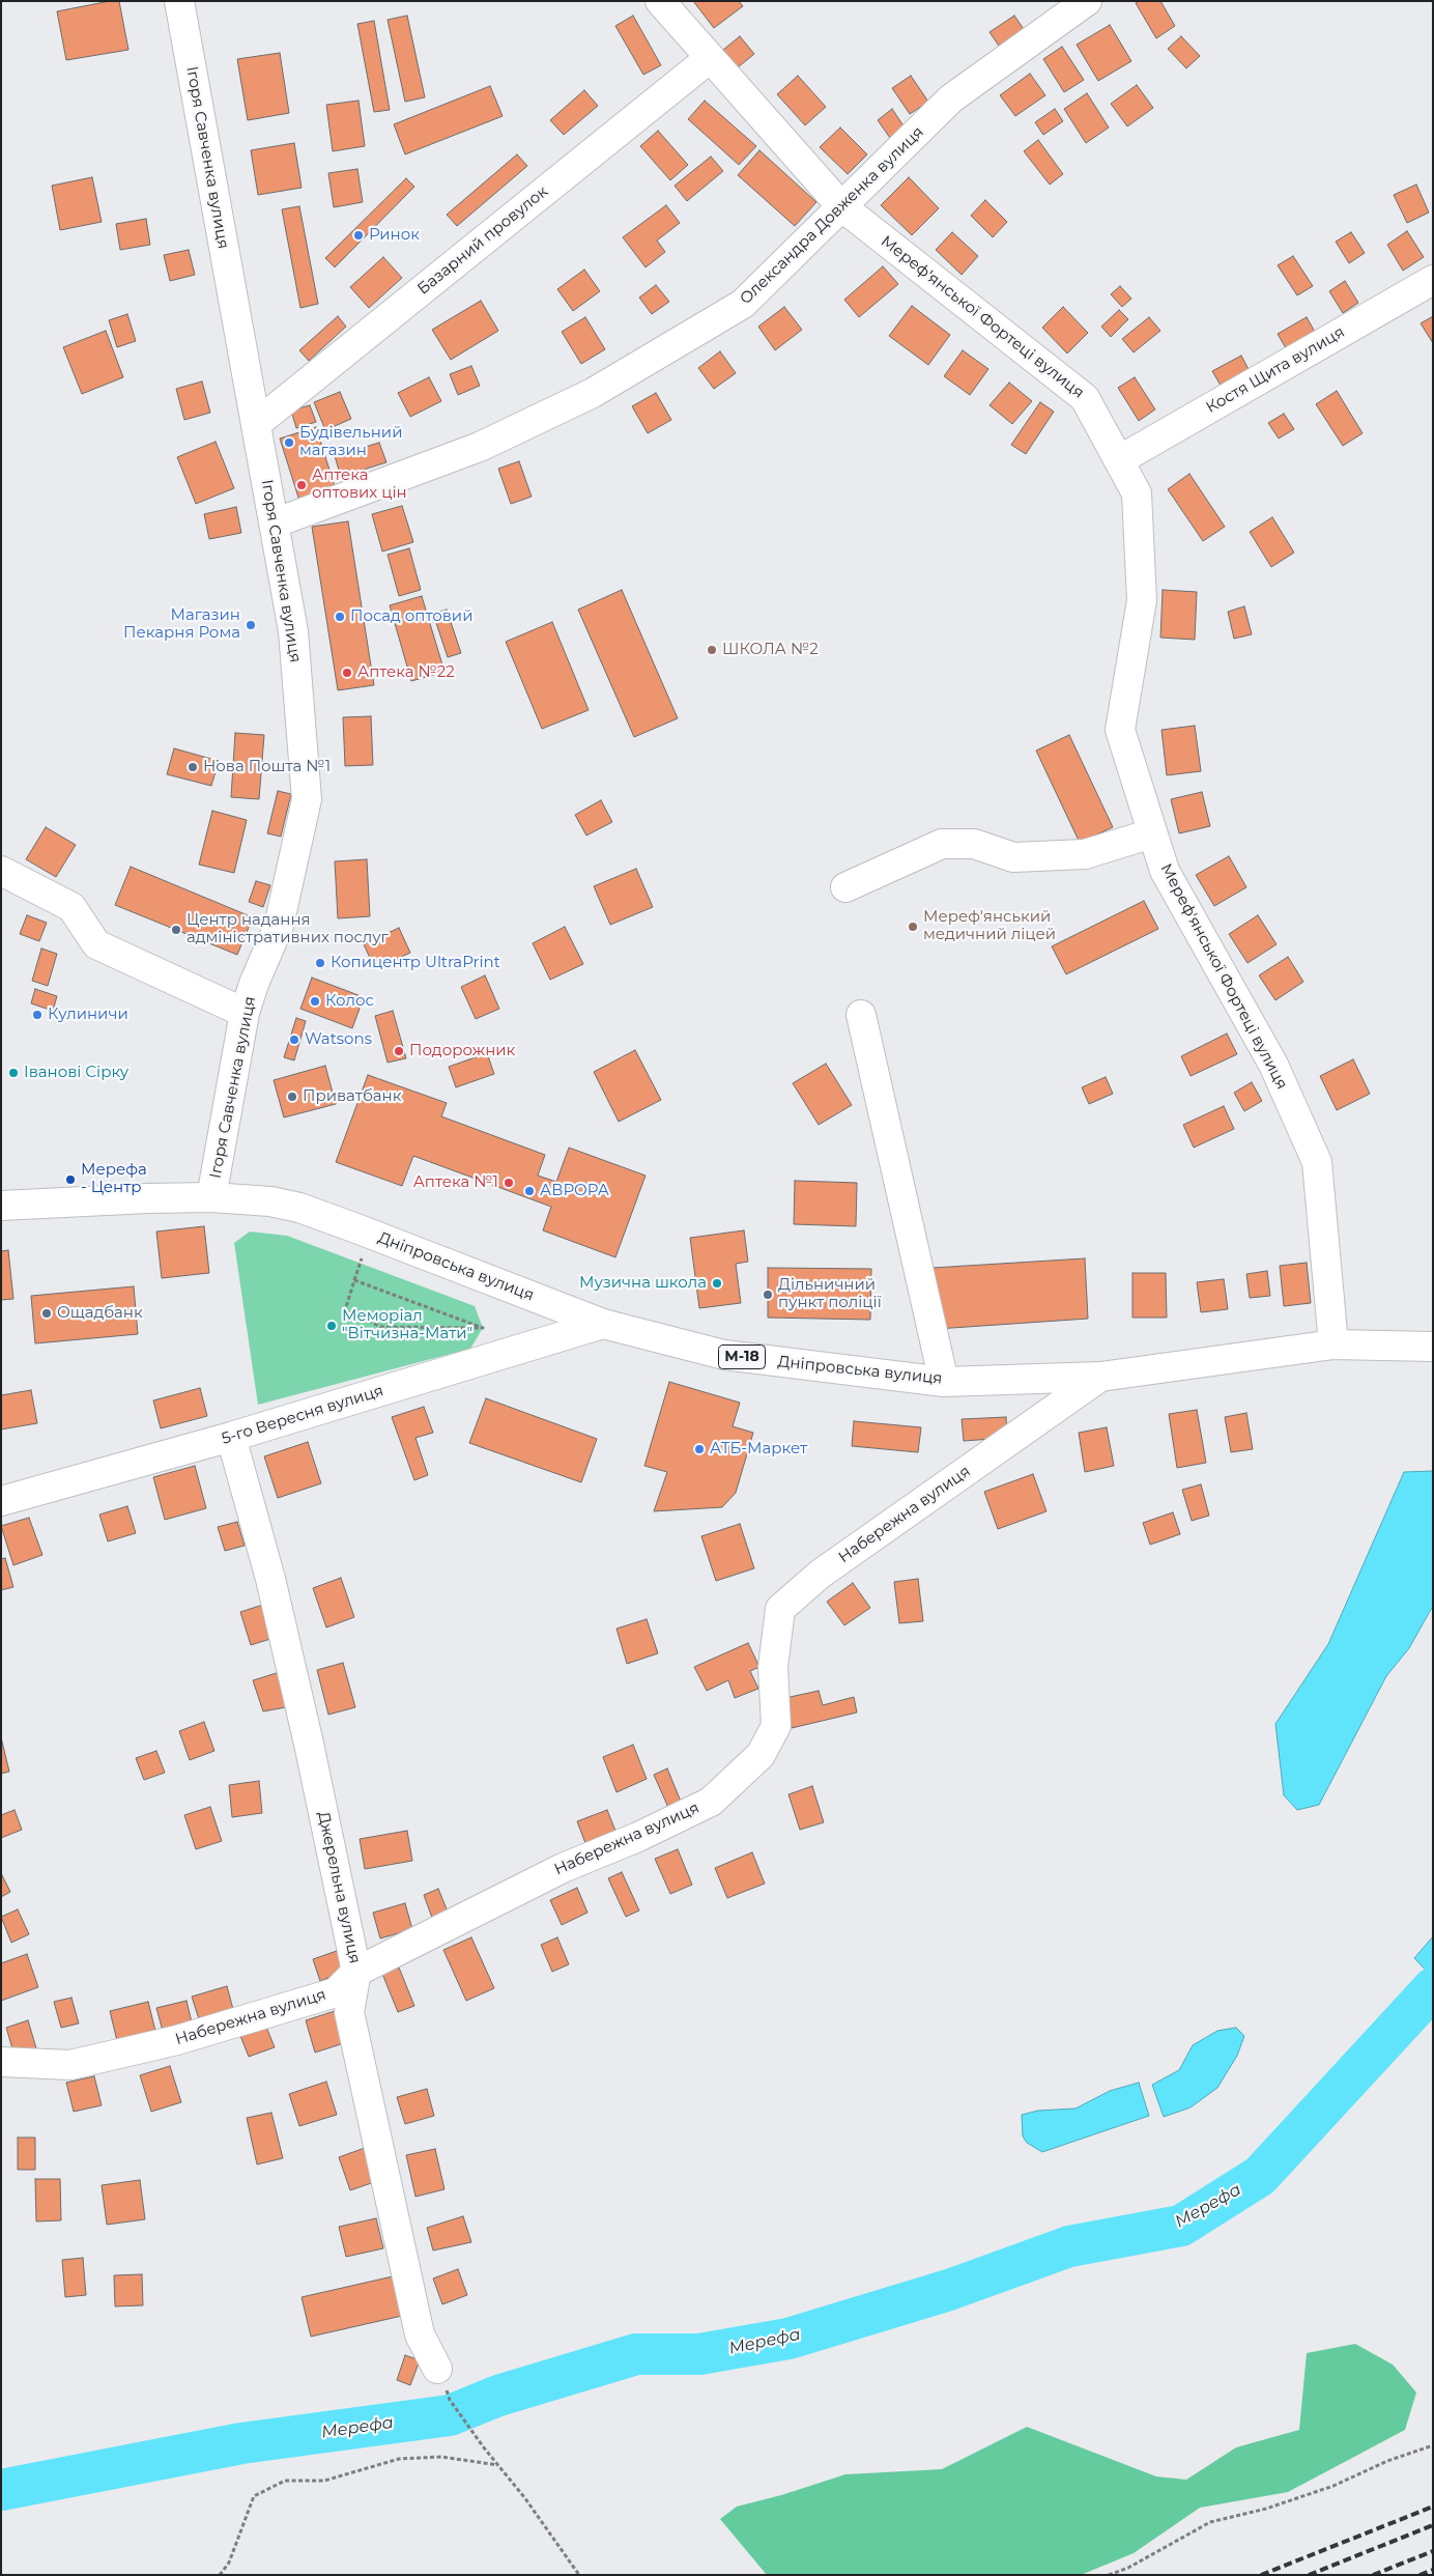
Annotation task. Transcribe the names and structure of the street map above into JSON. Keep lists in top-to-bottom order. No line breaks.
{"streets":{"main road":["Ігоря Савченка вулиця","Олександра Довженка вулиця","Базарний провулок","Мереф'янської Фортеці вулиця","Костя Щита вулиця","Дніпровська вулиця","М-18","5-го Вересня вулиця","Набережна вулиця","Джерельна вулиця"]},"crossings":[["Ігоря Савченка вулиця","Олександра Довженка вулиця"],["Ігоря Савченка вулиця","Базарний провулок"],["Ігоря Савченка вулиця","Дніпровська вулиця"],["Олександра Довженка вулиця","Мереф'янської Фортеці вулиця"],["Базарний провулок","Мереф'янської Фортеці вулиця"],["Мереф'янської Фортеці вулиця","Костя Щита вулиця"],["Мереф'янської Фортеці вулиця","Дніпровська вулиця"],["Дніпровська вулиця","5-го Вересня вулиця"],["Дніпровська вулиця","Набережна вулиця"],["5-го Вересня вулиця","Джерельна вулиця"],["Набережна вулиця","Джерельна вулиця"]],"water":["Мерефа"],"places":["Ринок","Будівельний магазин","Аптека оптових цін","Посад оптовий","Магазин Пекарня Рома","ШКОЛА №2","Аптека №22","Нова Пошта №1","Мереф'янський медичний ліцей","Центр надання адміністративних послуг","Копицентр UltraPrint","Колос","Кулиничи","Watsons","Подорожник","Іванові Сірку","Приватбанк","Мерефа - Центр","Аптека №1","АВРОРА","Музична школа","Дільничний пункт поліції","Ощадбанк","Меморіал \"Вітчизна-Мати\"","АТБ-Маркет"]}
